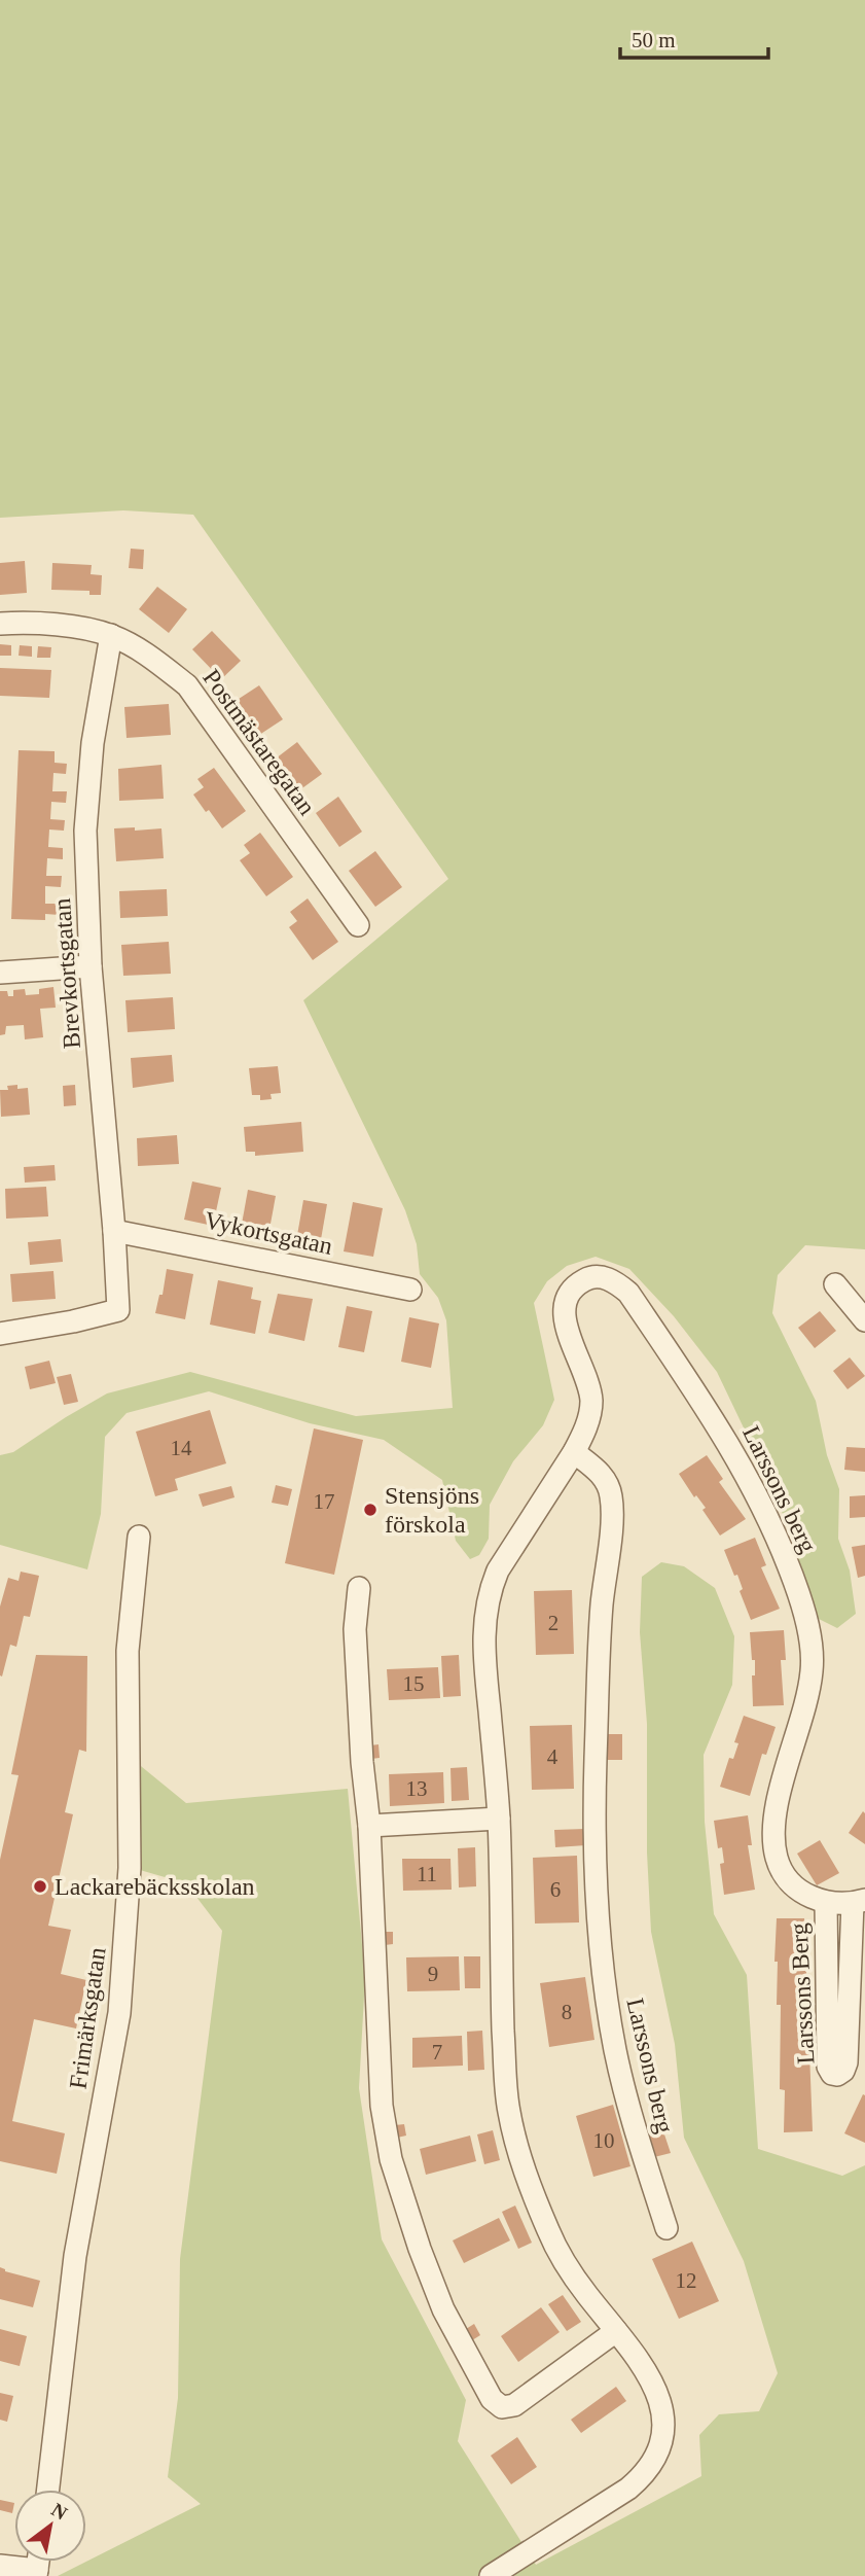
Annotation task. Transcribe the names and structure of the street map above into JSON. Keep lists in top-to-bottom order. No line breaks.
{"streets":{"street":["Postmästaregatan","Brevkortsgatan","Vykortsgatan","Larssons berg","Larssons Berg","Frimärksgatan"]},"crossings":[["Postmästaregatan","Brevkortsgatan"],["Brevkortsgatan","Vykortsgatan"],["Larssons berg","Larssons Berg"]],"places":["Stensjöns förskola","Lackarebäcksskolan"],"house_numbers":["14","17","2","15","4","13","11","6","9","8","7","10","12"],"scale_bar":"50 m","north":"top right"}
